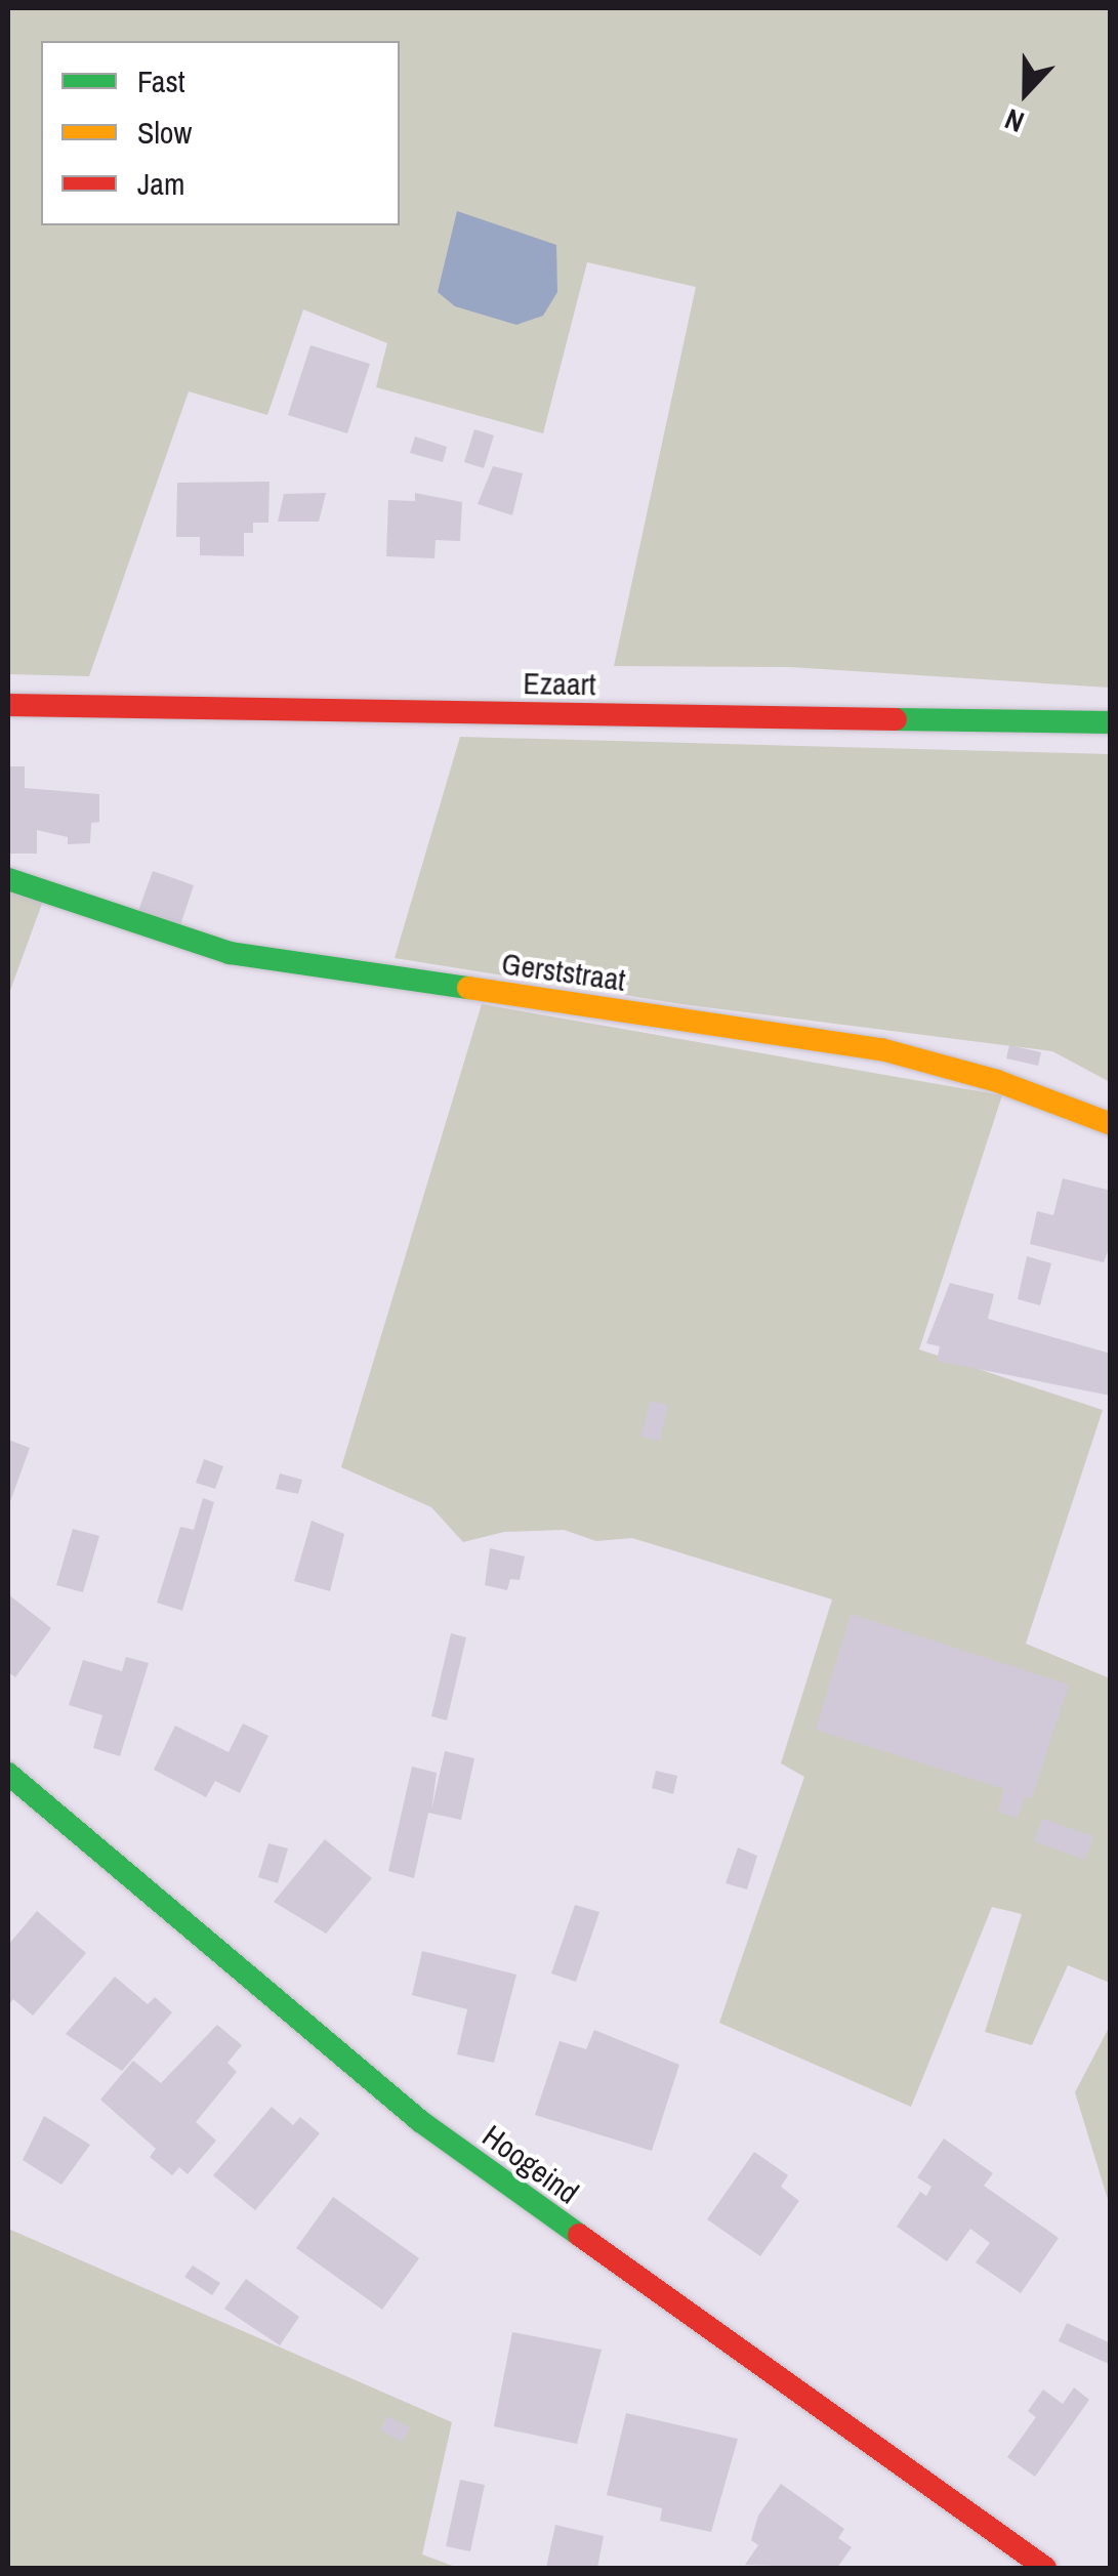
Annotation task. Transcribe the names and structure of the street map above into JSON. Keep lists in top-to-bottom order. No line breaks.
{"streets":{"street":["Ezaart","Gerststraat","Hoogeind"]},"legend":["Fast","Slow","Jam"],"north":"bottom"}
